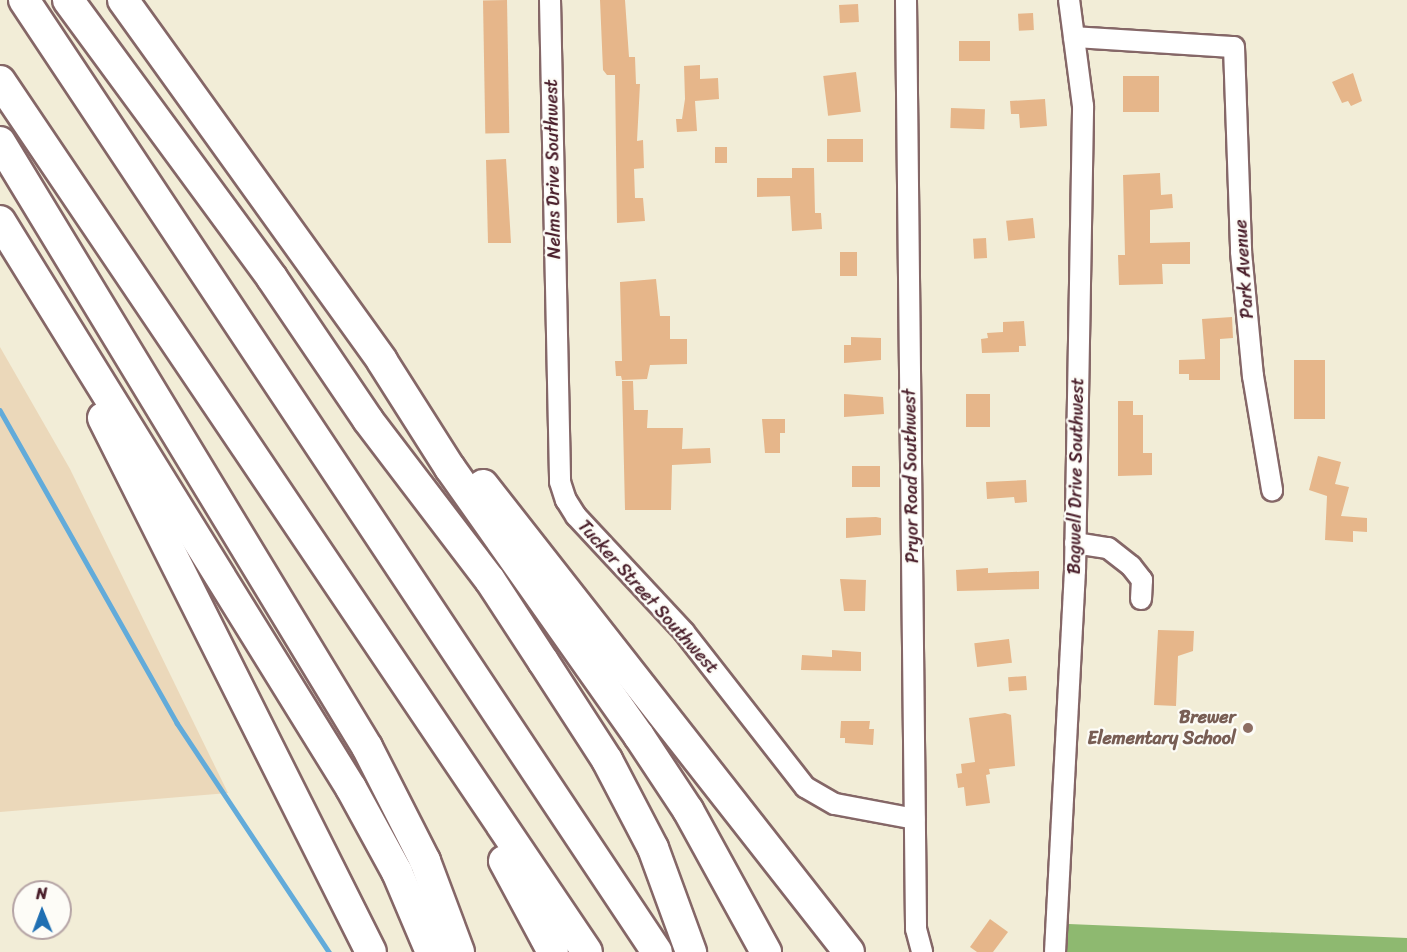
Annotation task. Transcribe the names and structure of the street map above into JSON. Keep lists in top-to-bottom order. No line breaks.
{"streets":{"street":["Nelms Drive Southwest","Park Avenue","Pryor Road Southwest","Bagwell Drive Southwest","Tucker Street Southwest"]},"crossings":[["Nelms Drive Southwest","Tucker Street Southwest"],["Park Avenue","Bagwell Drive Southwest"],["Pryor Road Southwest","Tucker Street Southwest"]],"places":["Brewer Elementary School"],"north":"top"}
